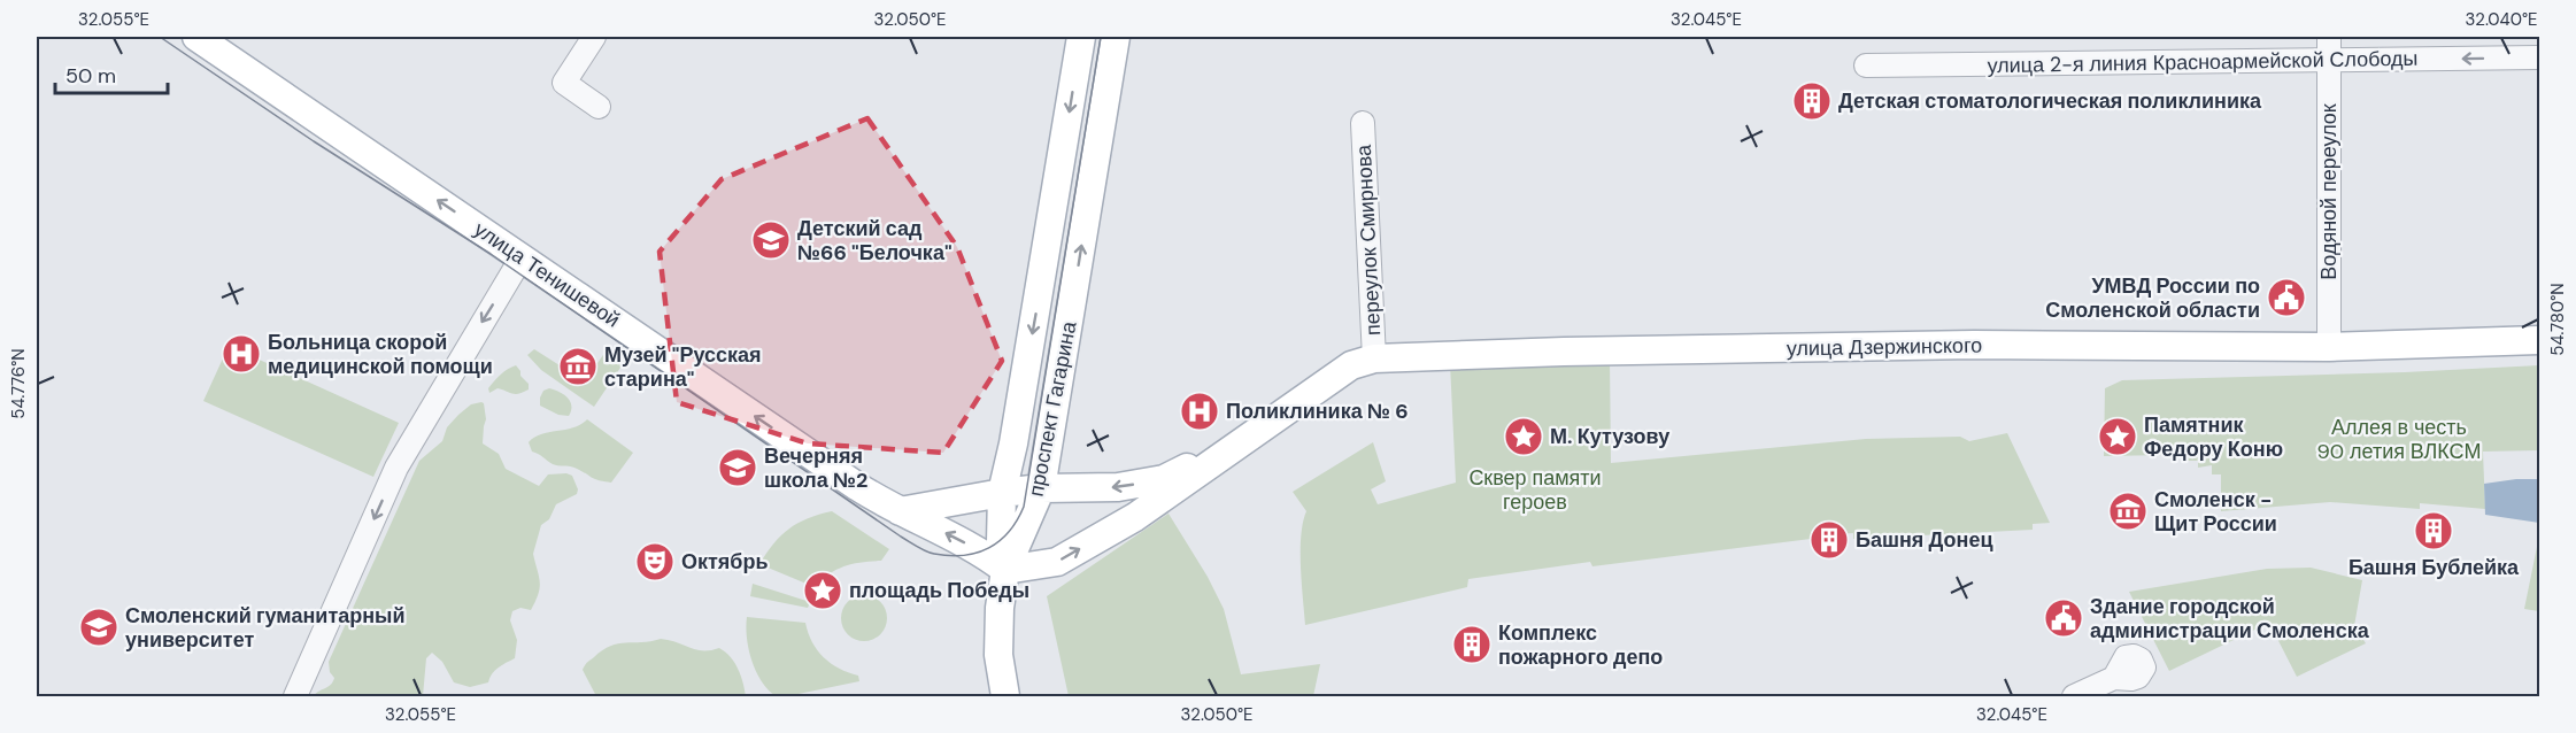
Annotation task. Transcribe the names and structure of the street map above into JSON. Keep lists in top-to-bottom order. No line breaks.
{"streets":{"main road":["улица Тенишевой","улица Дзержинского","проспект Гагарина"],"street":["улица 2-я линия Красноармейской Слободы","Водяной переулок","переулок Смирнова"]},"crossings":[["улица 2-я линия Красноармейской Слободы","Водяной переулок"],["Водяной переулок","улица Дзержинского"],["переулок Смирнова","улица Дзержинского"],["улица Тенишевой","улица Дзержинского"],["улица Тенишевой","проспект Гагарина"],["улица Дзержинского","проспект Гагарина"]],"one_way":["улица Тенишевой"],"parks":["Аллея в честь 90 летия ВЛКСМ","Сквер памяти героев"],"places":{"building":["Детская стоматологическая поликлиника","Башня Бублейка","Башня Донец","Комплекс пожарного депо"],"school or university":["Детский сад №66 \"Белочка\"","Вечерняя школа №2","Смоленский гуманитарный университет"],"public building":["УМВД России по Смоленской области","Здание городской администрации Смоленска"],"hospital":["Больница скорой медицинской помощи","Поликлиника № 6"],"museum":["Музей \"Русская старина\"","Смоленск - Щит России"],"place":["М. Кутузову","Памятник Федору Коню","площадь Победы"],"theatre":["Октябрь"]},"scale_bar":"50 m","coordinates":["32.055°E","32.050°E","32.045°E","32.040°E","54.780°N","54.776°N"]}
